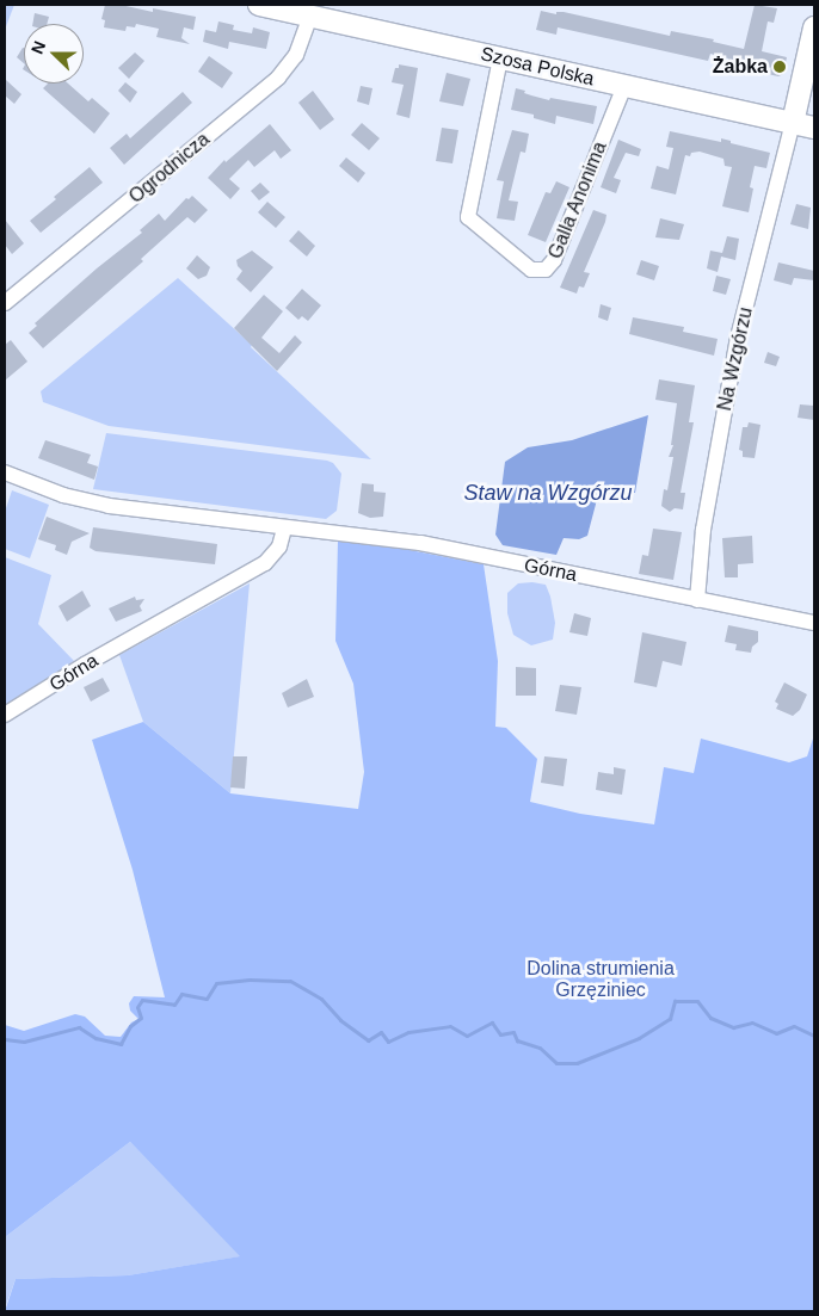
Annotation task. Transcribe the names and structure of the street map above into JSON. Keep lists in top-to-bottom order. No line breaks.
{"streets":{"street":["Szosa Polska","Ogrodnicza","Galla Anonima","Na Wzgórzu","Górna"]},"crossings":[["Szosa Polska","Ogrodnicza"],["Szosa Polska","Galla Anonima"],["Szosa Polska","Na Wzgórzu"],["Na Wzgórzu","Górna"]],"water":["Staw na Wzgórzu"],"parks":["Dolina strumienia Grzęziniec"],"places":["Żabka"],"north":"left"}
